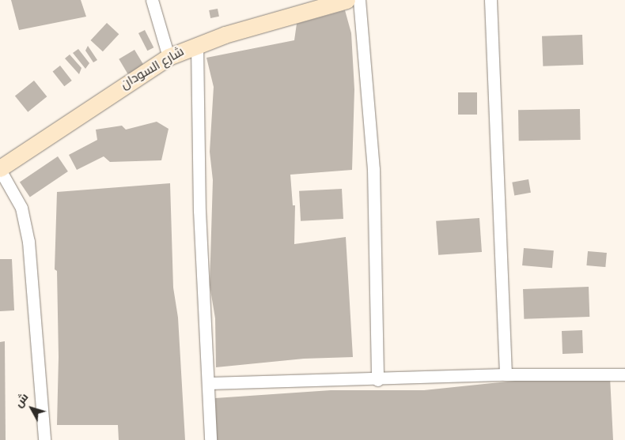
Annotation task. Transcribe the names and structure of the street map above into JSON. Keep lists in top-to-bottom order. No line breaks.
{"streets":{"main road":["شارع السودان"]},"north":"top left"}
